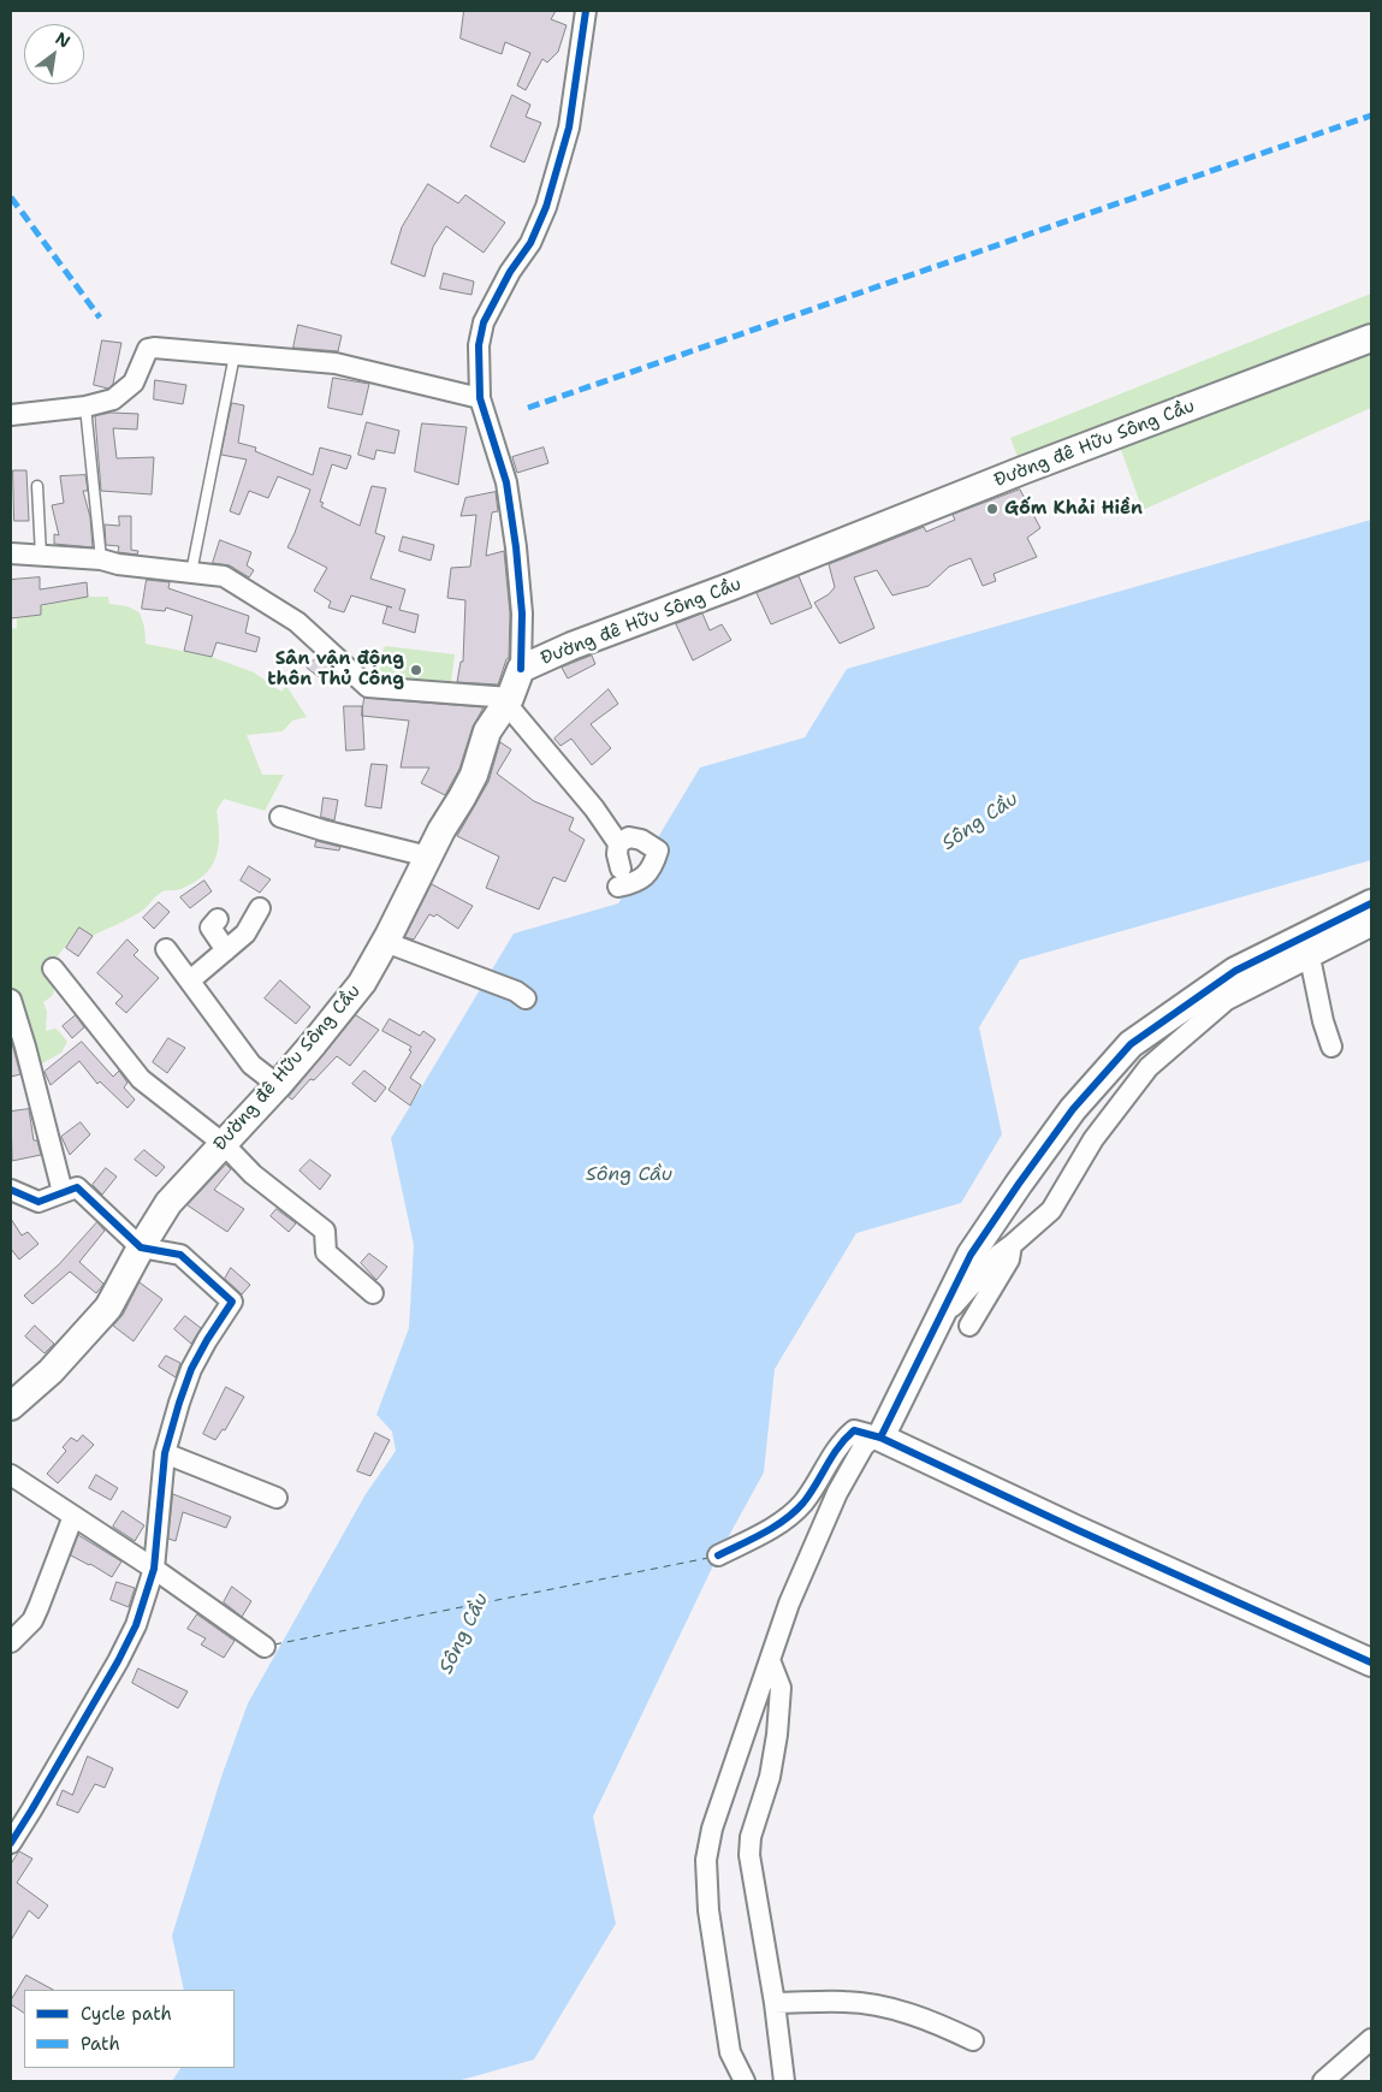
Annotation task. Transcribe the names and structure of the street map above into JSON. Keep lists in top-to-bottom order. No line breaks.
{"streets":{"main road":["Đường đê Hữu Sông Cầu"]},"water":["Sông Cầu"],"places":["Gốm Khải Hiền","Sân vận động thôn Thủ Công"],"legend":["Cycle path","Path"],"north":"top right"}
